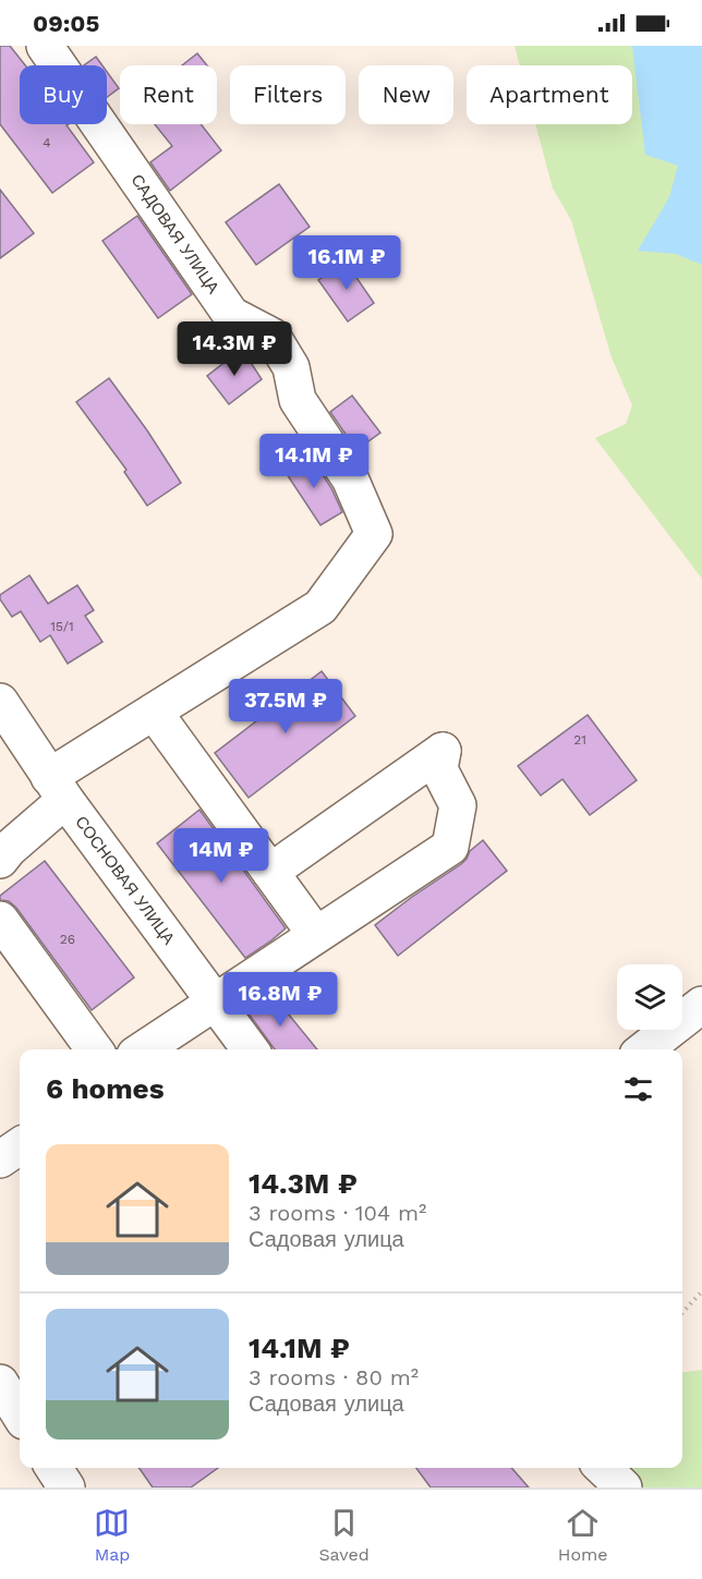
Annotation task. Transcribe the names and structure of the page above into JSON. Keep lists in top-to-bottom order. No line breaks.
{"streets":{"street":["САДОВАЯ УЛИЦА","СОСНОВАЯ УЛИЦА"]},"crossings":[["САДОВАЯ УЛИЦА","СОСНОВАЯ УЛИЦА"]],"house_numbers":["4","15/1","21","26"],"page":{"status":"09:05","chip":["Buy","Rent","Filters","New","Apartment"],"price":["16.1M ₽","14.3M ₽","14.1M ₽","37.5M ₽","14M ₽","16.8M ₽"],"heading":"6 homes","list":[{"name":"14.3M ₽","note":"3 rooms · 104 m² · Садовая улица"},{"name":"14.1M ₽","note":"3 rooms · 80 m² · Садовая улица"}],"tabs":["Map","Saved","Home"]}}
